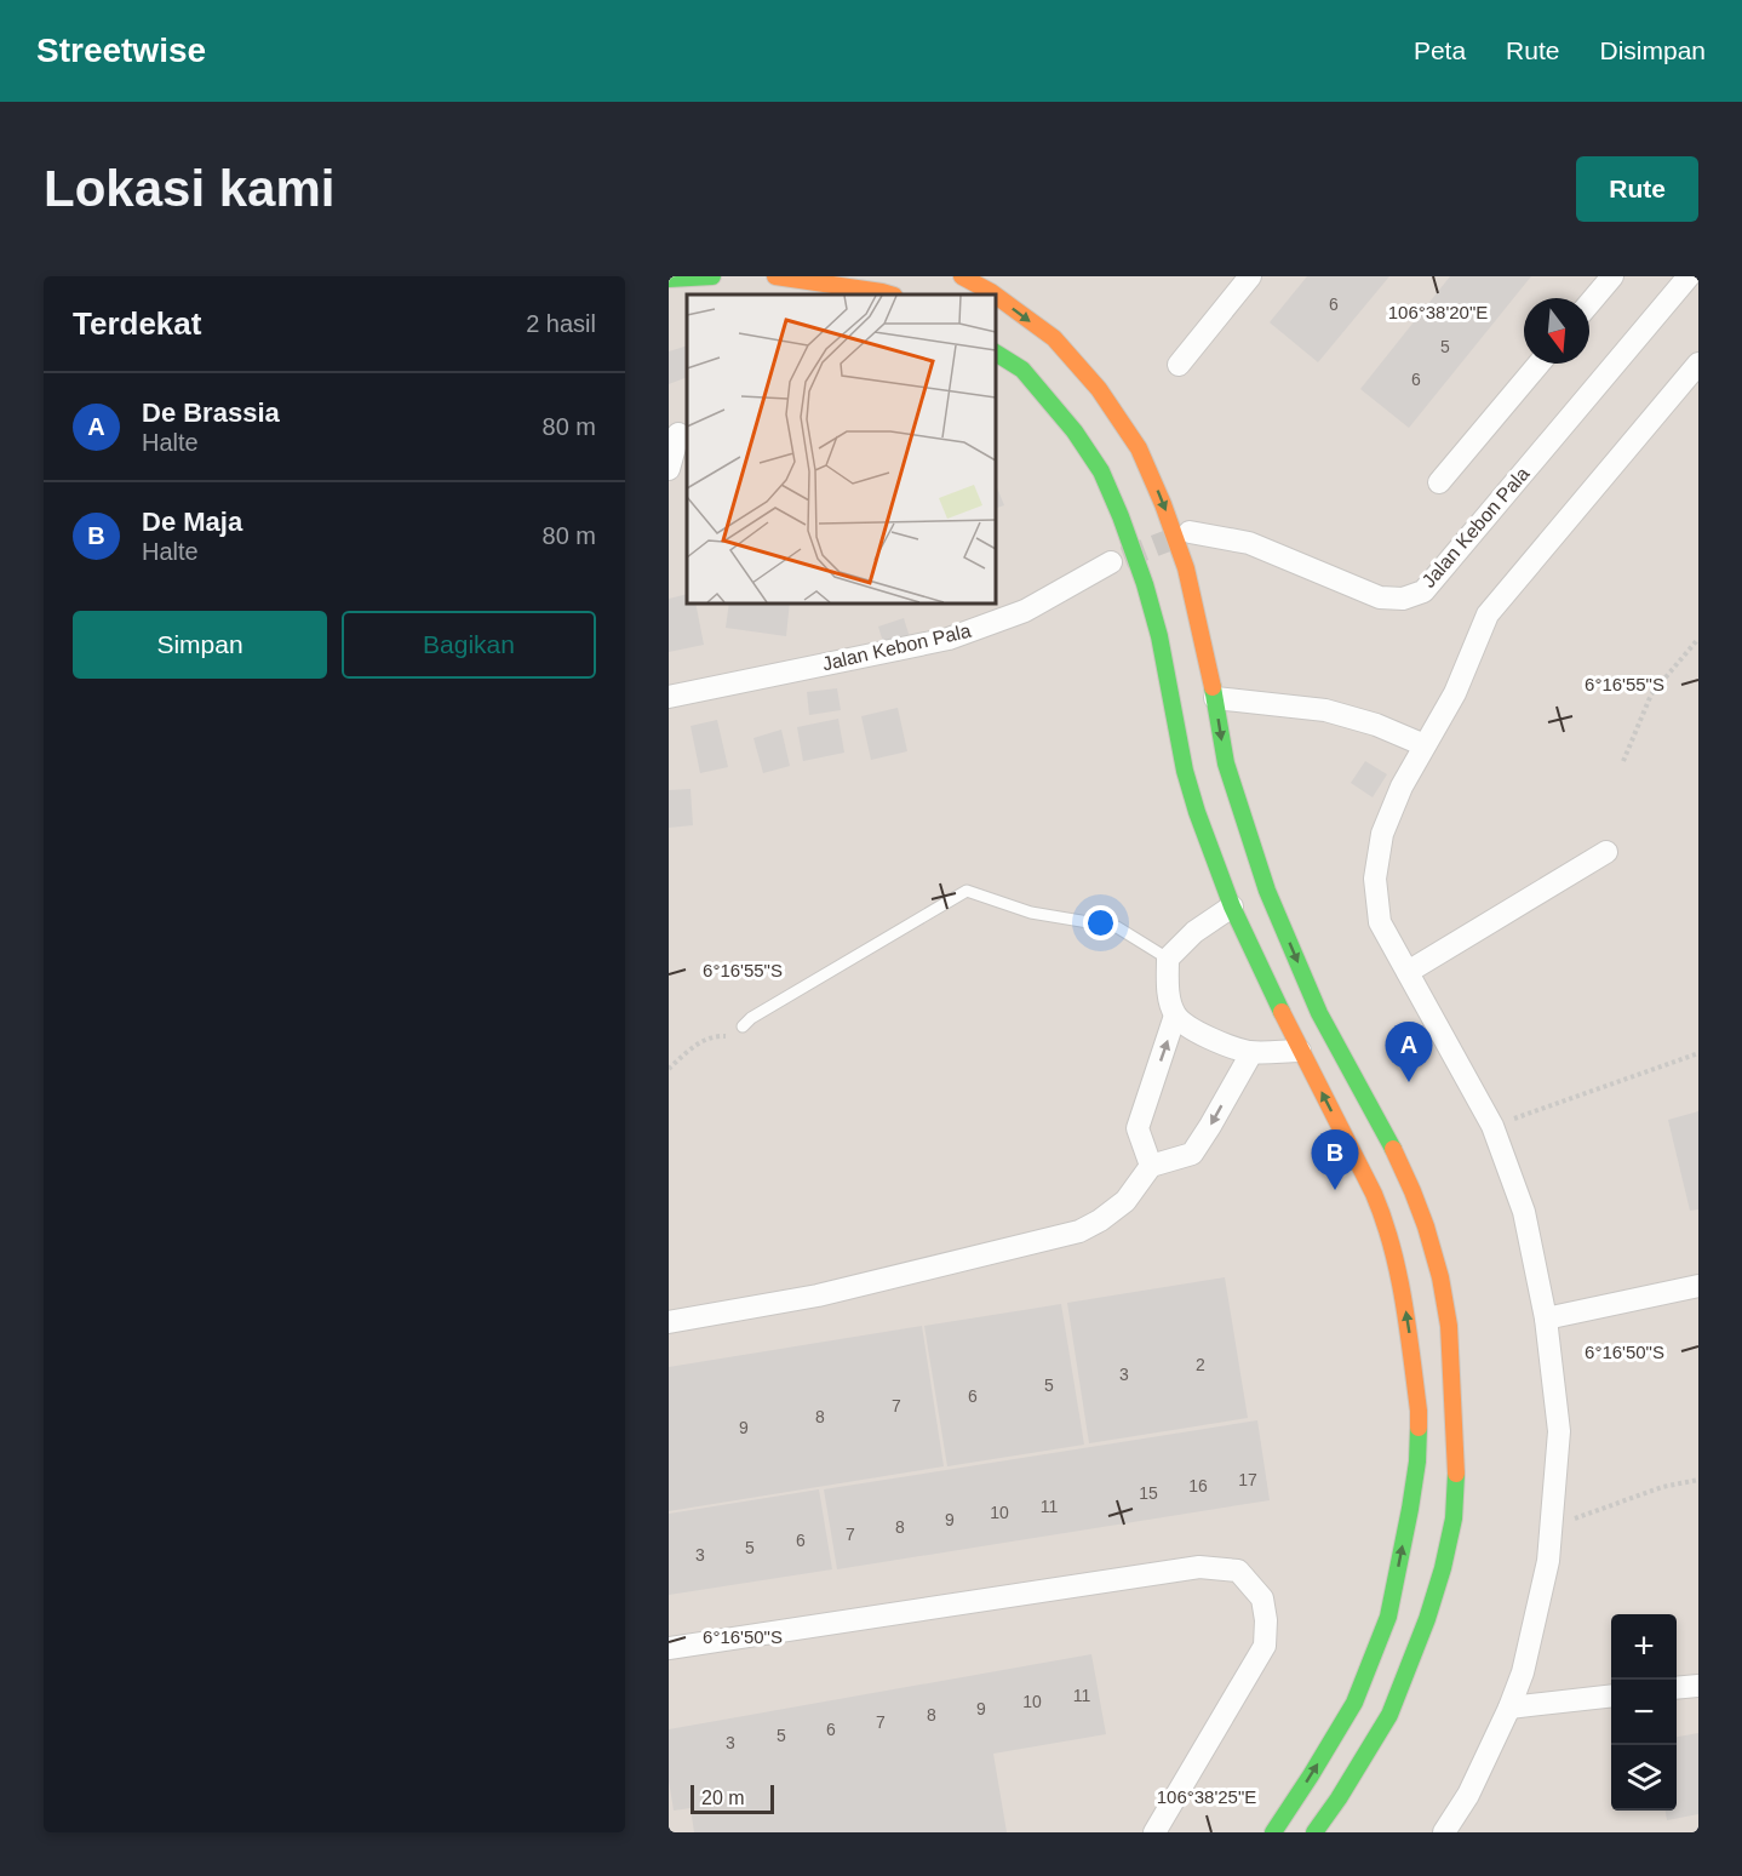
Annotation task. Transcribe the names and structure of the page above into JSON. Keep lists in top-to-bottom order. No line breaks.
{"streets":{"street":["Jalan Kebon Pala"]},"house_numbers":["6","5","6","2","3","5","6","7","8","9","17","16","15","11","10","9","8","7","6","5","3","11","10","9","8","7","6","5","3"],"scale_bar":"20 m","north":"bottom","page":{"header":"Streetwise","nav":["Peta","Rute","Disimpan"],"buttons":["Rute",["Simpan","Bagikan"]],"title":"Lokasi kami","heading":["Terdekat","2 hasil"],"list":[{"mark":"A","name":"De Brassia","note":"Halte","value":"80 m"},{"mark":"B","name":"De Maja","note":"Halte","value":"80 m"}],"pins":["A","B"],"map_buttons":["+","−"],"scale":"20 m"},"coordinates":["106°38'20\"E","6°16'55\"S","6°16'50\"S","106°38'25\"E"]}
